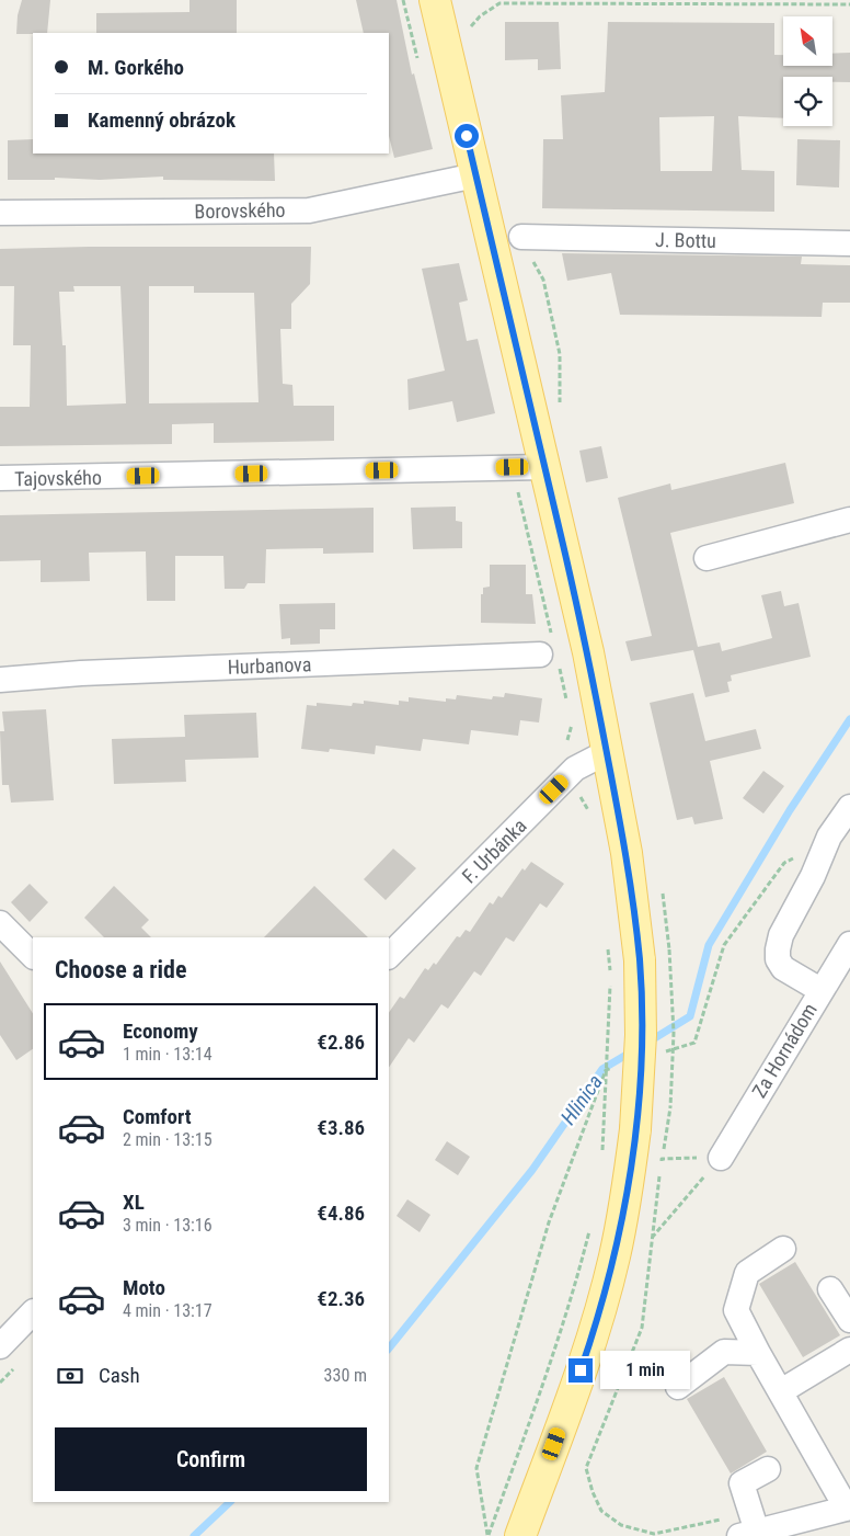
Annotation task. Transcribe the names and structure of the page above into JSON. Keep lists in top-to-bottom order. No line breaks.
{"streets":{"street":["Borovského","J. Bottu","Tajovského","Hurbanova","F. Urbánka","Za Hornádom"]},"water":["Hlinica"],"north":"top left","page":{"banner":["M. Gorkého","Kamenný obrázok"],"heading":"Choose a ride","list":[{"name":"Economy","note":"1 min · 13:14","value":"€2.86"},{"name":"Comfort","note":"2 min · 13:15","value":"€3.86"},{"name":"XL","note":"3 min · 13:16","value":"€4.86"},{"name":"Moto","note":"4 min · 13:17","value":"€2.36"}],"pay":["Cash","330 m"],"bubble":"1 min","buttons":"Confirm"}}
